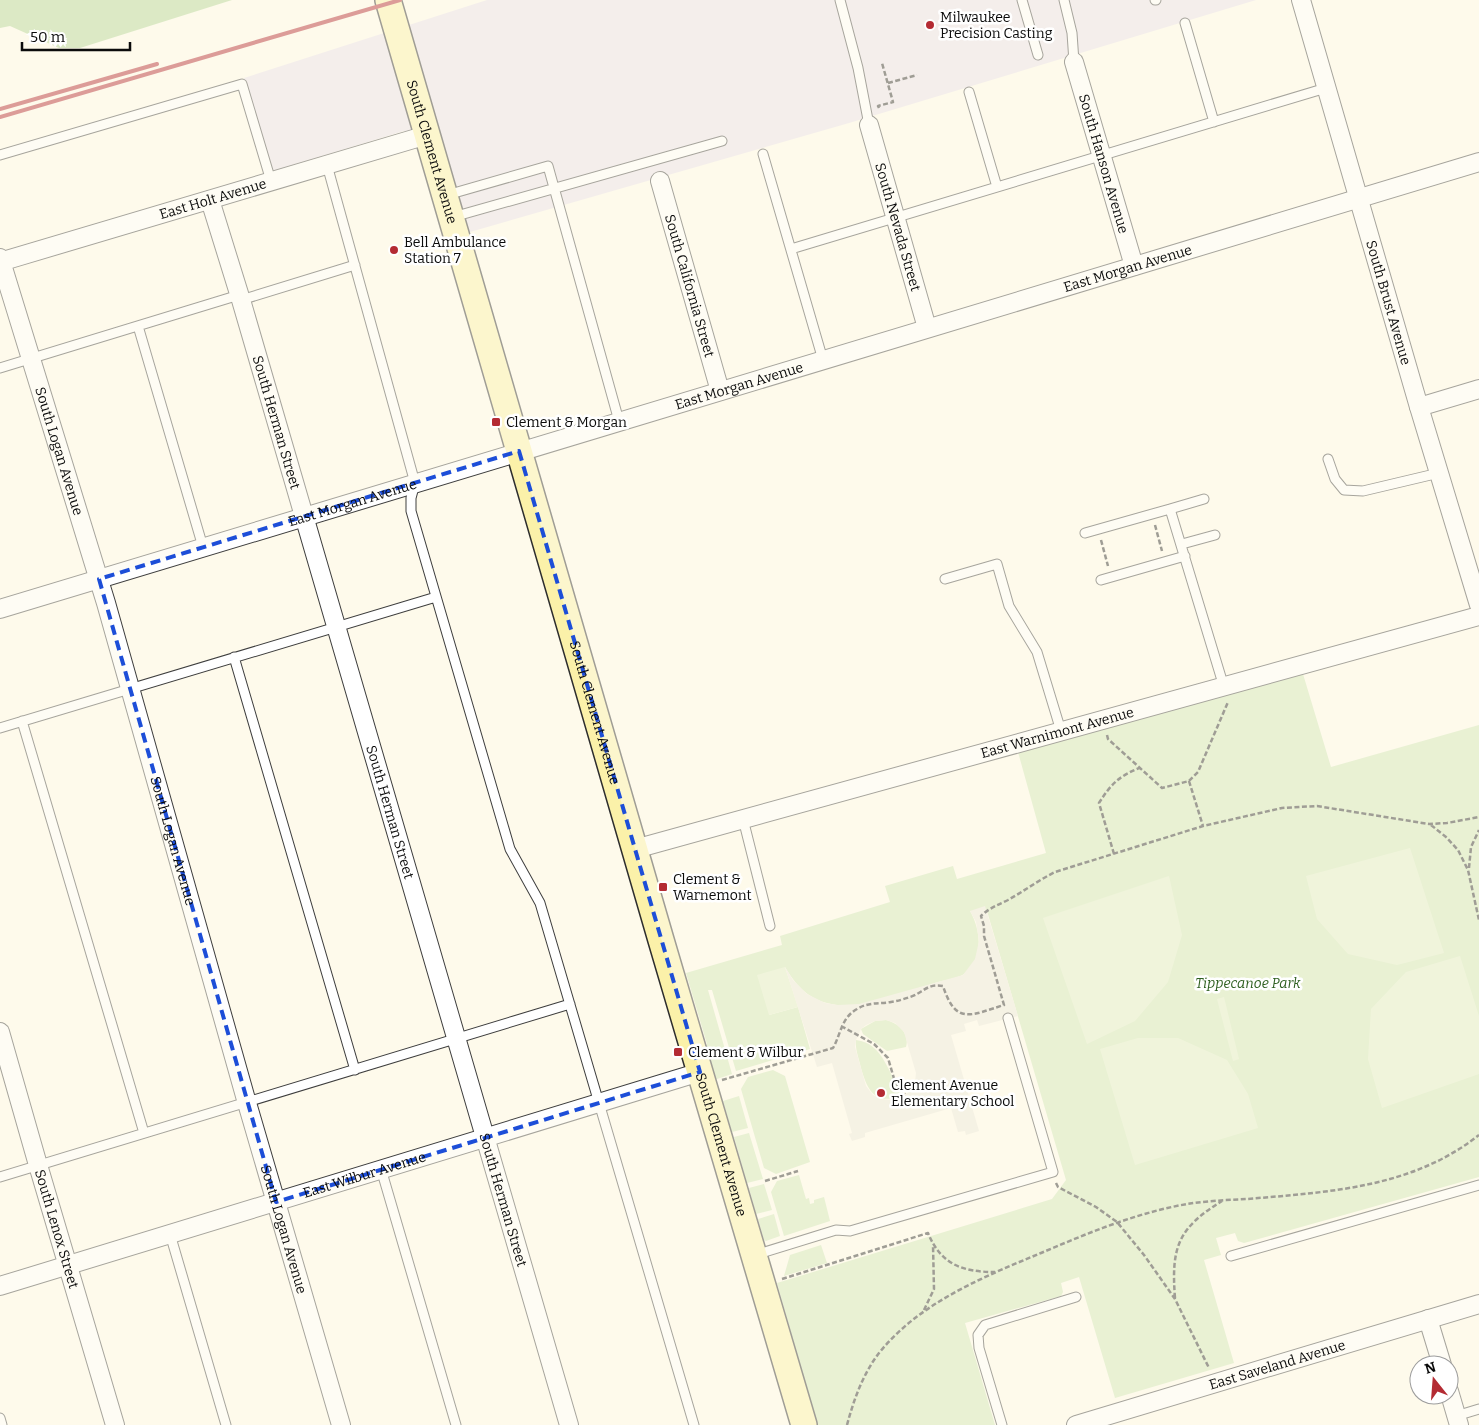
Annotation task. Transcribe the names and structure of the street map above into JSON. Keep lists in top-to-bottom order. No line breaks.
{"streets":{"street":["South Clement Avenue","South Hanson Avenue","East Holt Avenue","South Nevada Street","East Morgan Avenue","South California Street","South Brust Avenue","South Herman Street","South Logan Avenue","East Warnimont Avenue","East Wilbur Avenue","South Lenox Street","East Saveland Avenue"]},"crossings":[["South Clement Avenue","East Holt Avenue"],["South Clement Avenue","East Morgan Avenue"],["South Clement Avenue","East Warnimont Avenue"],["South Clement Avenue","East Wilbur Avenue"],["South Hanson Avenue","East Morgan Avenue"],["East Holt Avenue","South Herman Street"],["East Holt Avenue","South Logan Avenue"],["South Nevada Street","East Morgan Avenue"],["East Morgan Avenue","South California Street"],["East Morgan Avenue","South Brust Avenue"],["East Morgan Avenue","South Herman Street"],["East Morgan Avenue","South Logan Avenue"],["South Herman Street","East Wilbur Avenue"],["South Logan Avenue","East Wilbur Avenue"],["East Wilbur Avenue","South Lenox Street"]],"parks":["Tippecanoe Park"],"places":{"other":["Milwaukee Precision Casting","Bell Ambulance Station 7","Clement Avenue Elementary School"],"transit":["Clement & Morgan","Clement & Warnemont","Clement & Wilbur"]},"scale_bar":"50 m","north":"top"}
